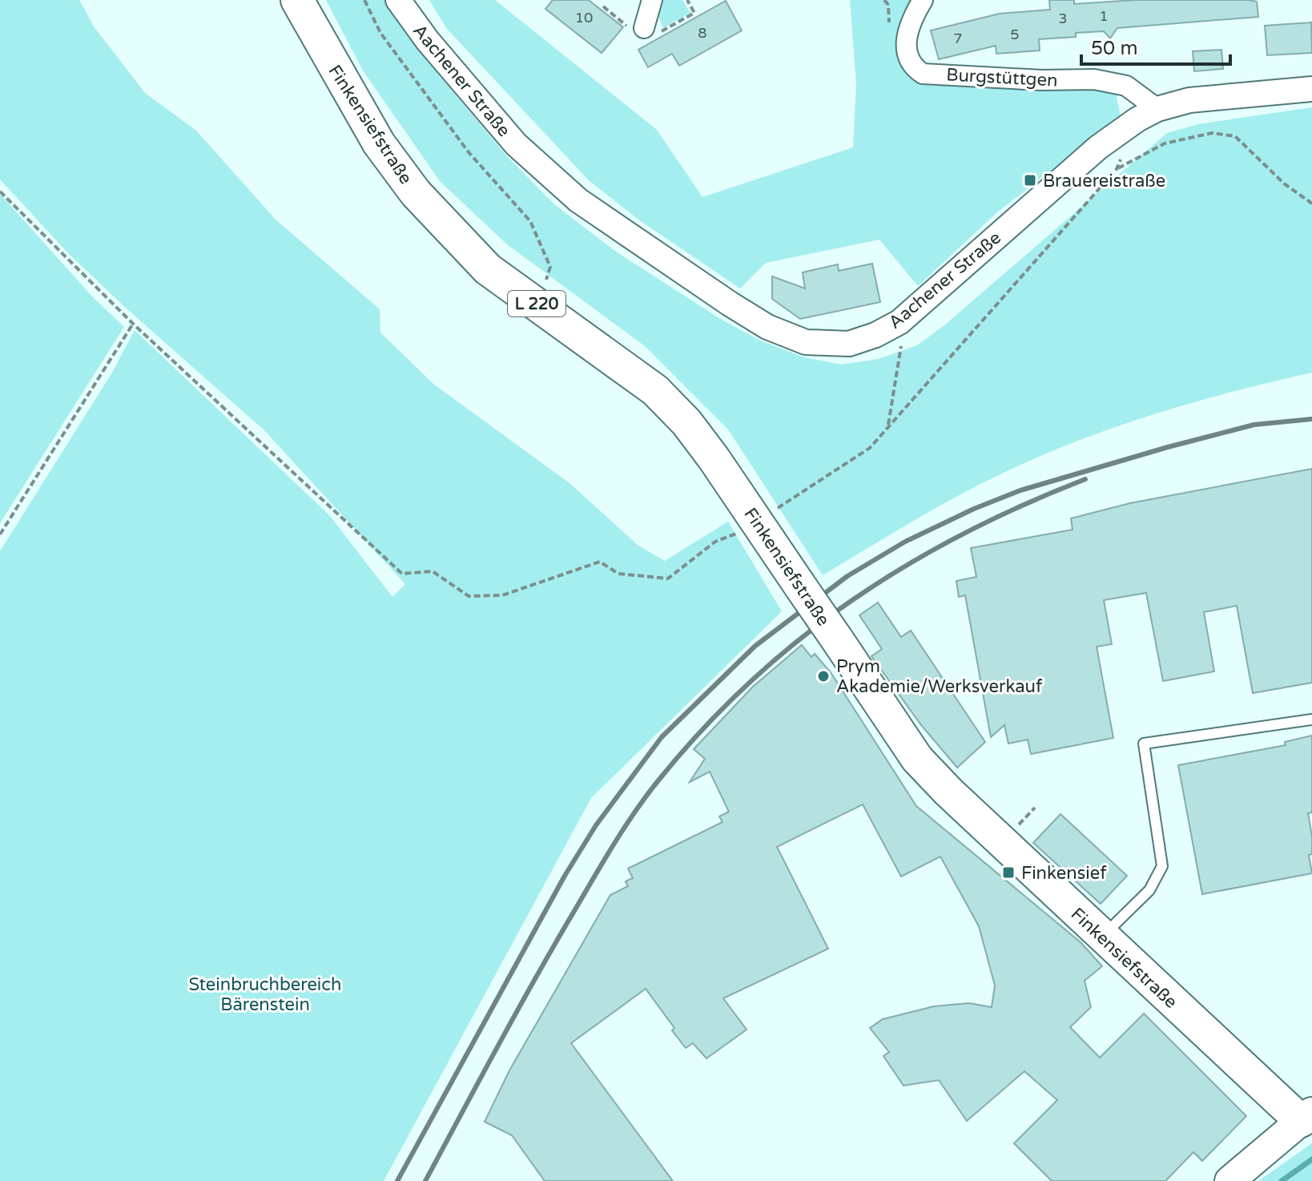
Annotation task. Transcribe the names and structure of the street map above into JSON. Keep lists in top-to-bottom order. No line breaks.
{"streets":{"main road":["Finkensiefstraße","L 220"],"street":["Burgstüttgen","Aachener Straße"]},"crossings":[["Burgstüttgen","Aachener Straße"]],"parks":["Steinbruchbereich Bärenstein"],"places":{"transit":["Brauereistraße","Finkensief"],"other":["Prym Akademie/Werksverkauf"]},"house_numbers":["1","10","3","8","5","7"],"scale_bar":"50 m"}
